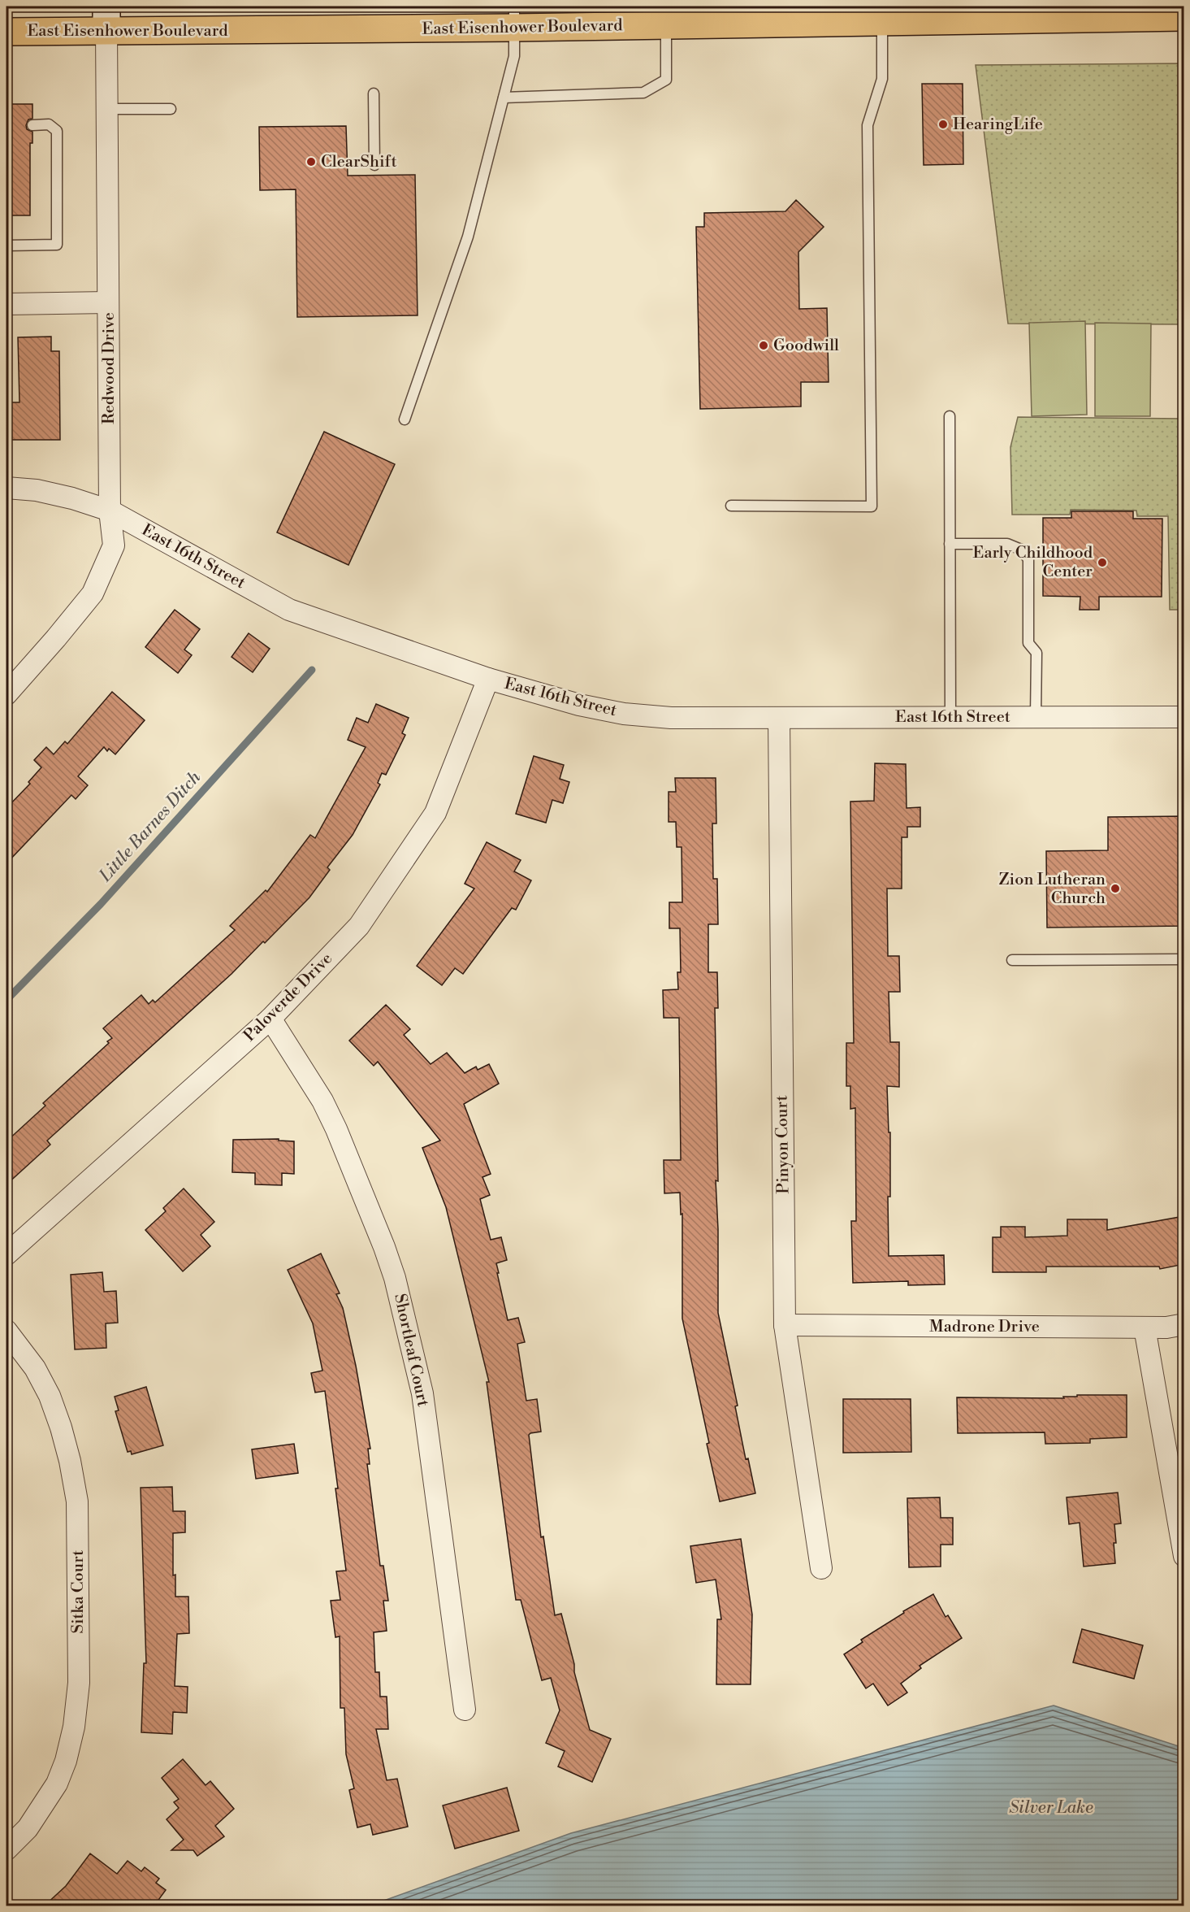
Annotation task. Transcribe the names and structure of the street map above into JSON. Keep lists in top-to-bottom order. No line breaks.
{"streets":{"highway":["East Eisenhower Boulevard"],"street":["Redwood Drive","East 16th Street","Paloverde Drive","Pinyon Court","Madrone Drive","Shortleaf Court","Sitka Court"]},"crossings":[["East Eisenhower Boulevard","Redwood Drive"],["Redwood Drive","East 16th Street"],["East 16th Street","Paloverde Drive"],["East 16th Street","Pinyon Court"],["Paloverde Drive","Shortleaf Court"],["Pinyon Court","Madrone Drive"]],"water":["Little Barnes Ditch","Silver Lake"],"places":["HearingLife","ClearShift","Goodwill","Early Childhood Center","Zion Lutheran Church"]}
